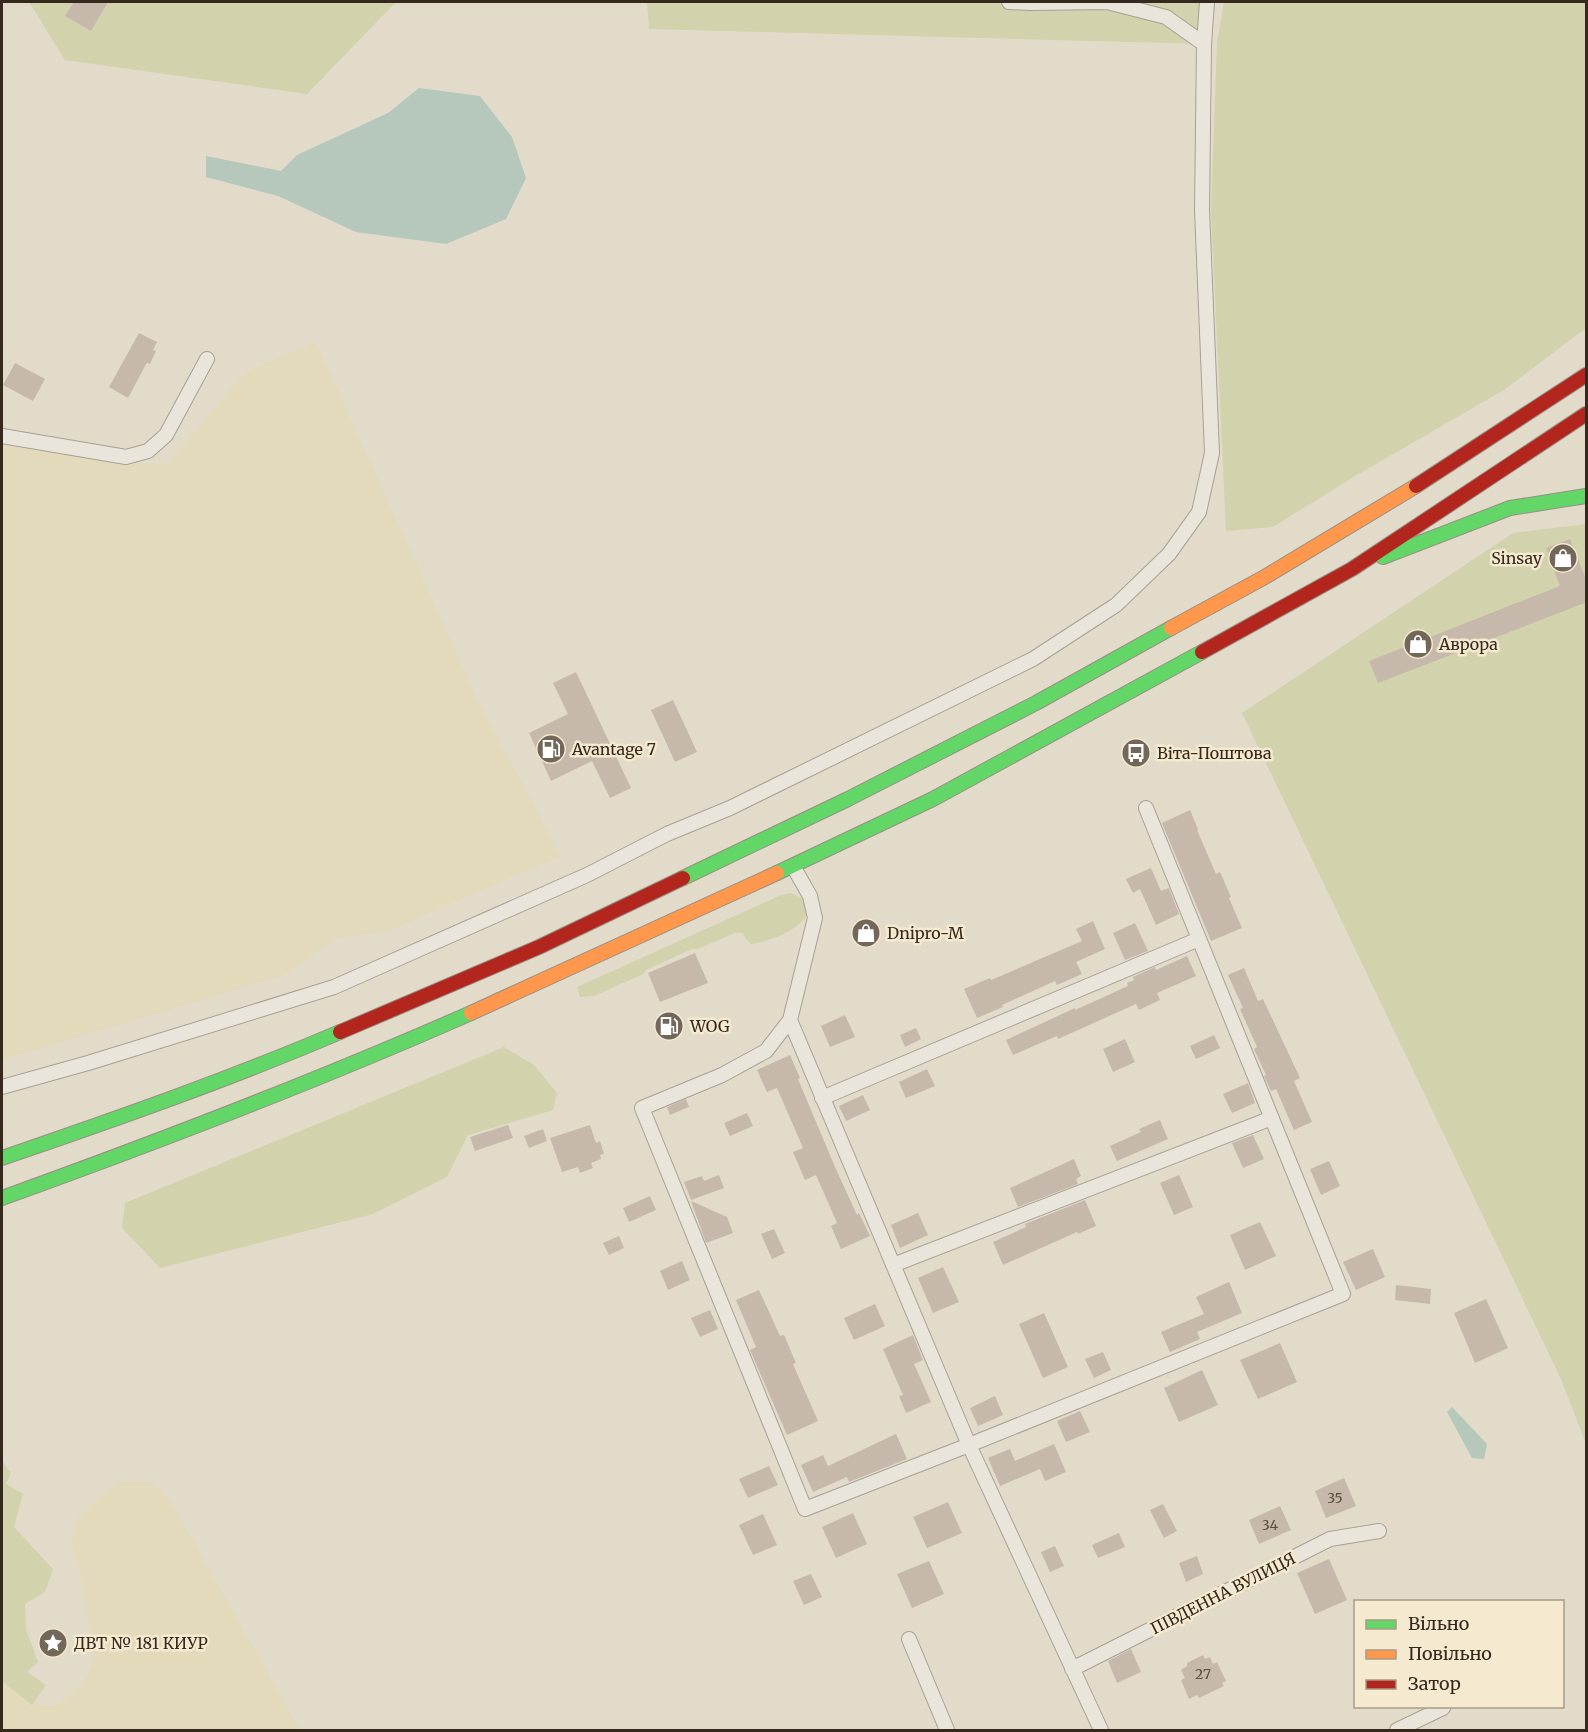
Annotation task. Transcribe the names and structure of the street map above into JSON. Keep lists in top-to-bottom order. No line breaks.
{"streets":{"street":["ПІВДЕННА ВУЛИЦЯ"]},"places":{"shop":["Sinsay","Аврора","Dnipro-M"],"fuel station":["Avantage 7","WOG"],"bus stop":["Віта-Поштова"],"place":["ДВТ № 181 КИУР"]},"house_numbers":["35","34","27"],"legend":["Вільно","Повільно","Затор"]}
